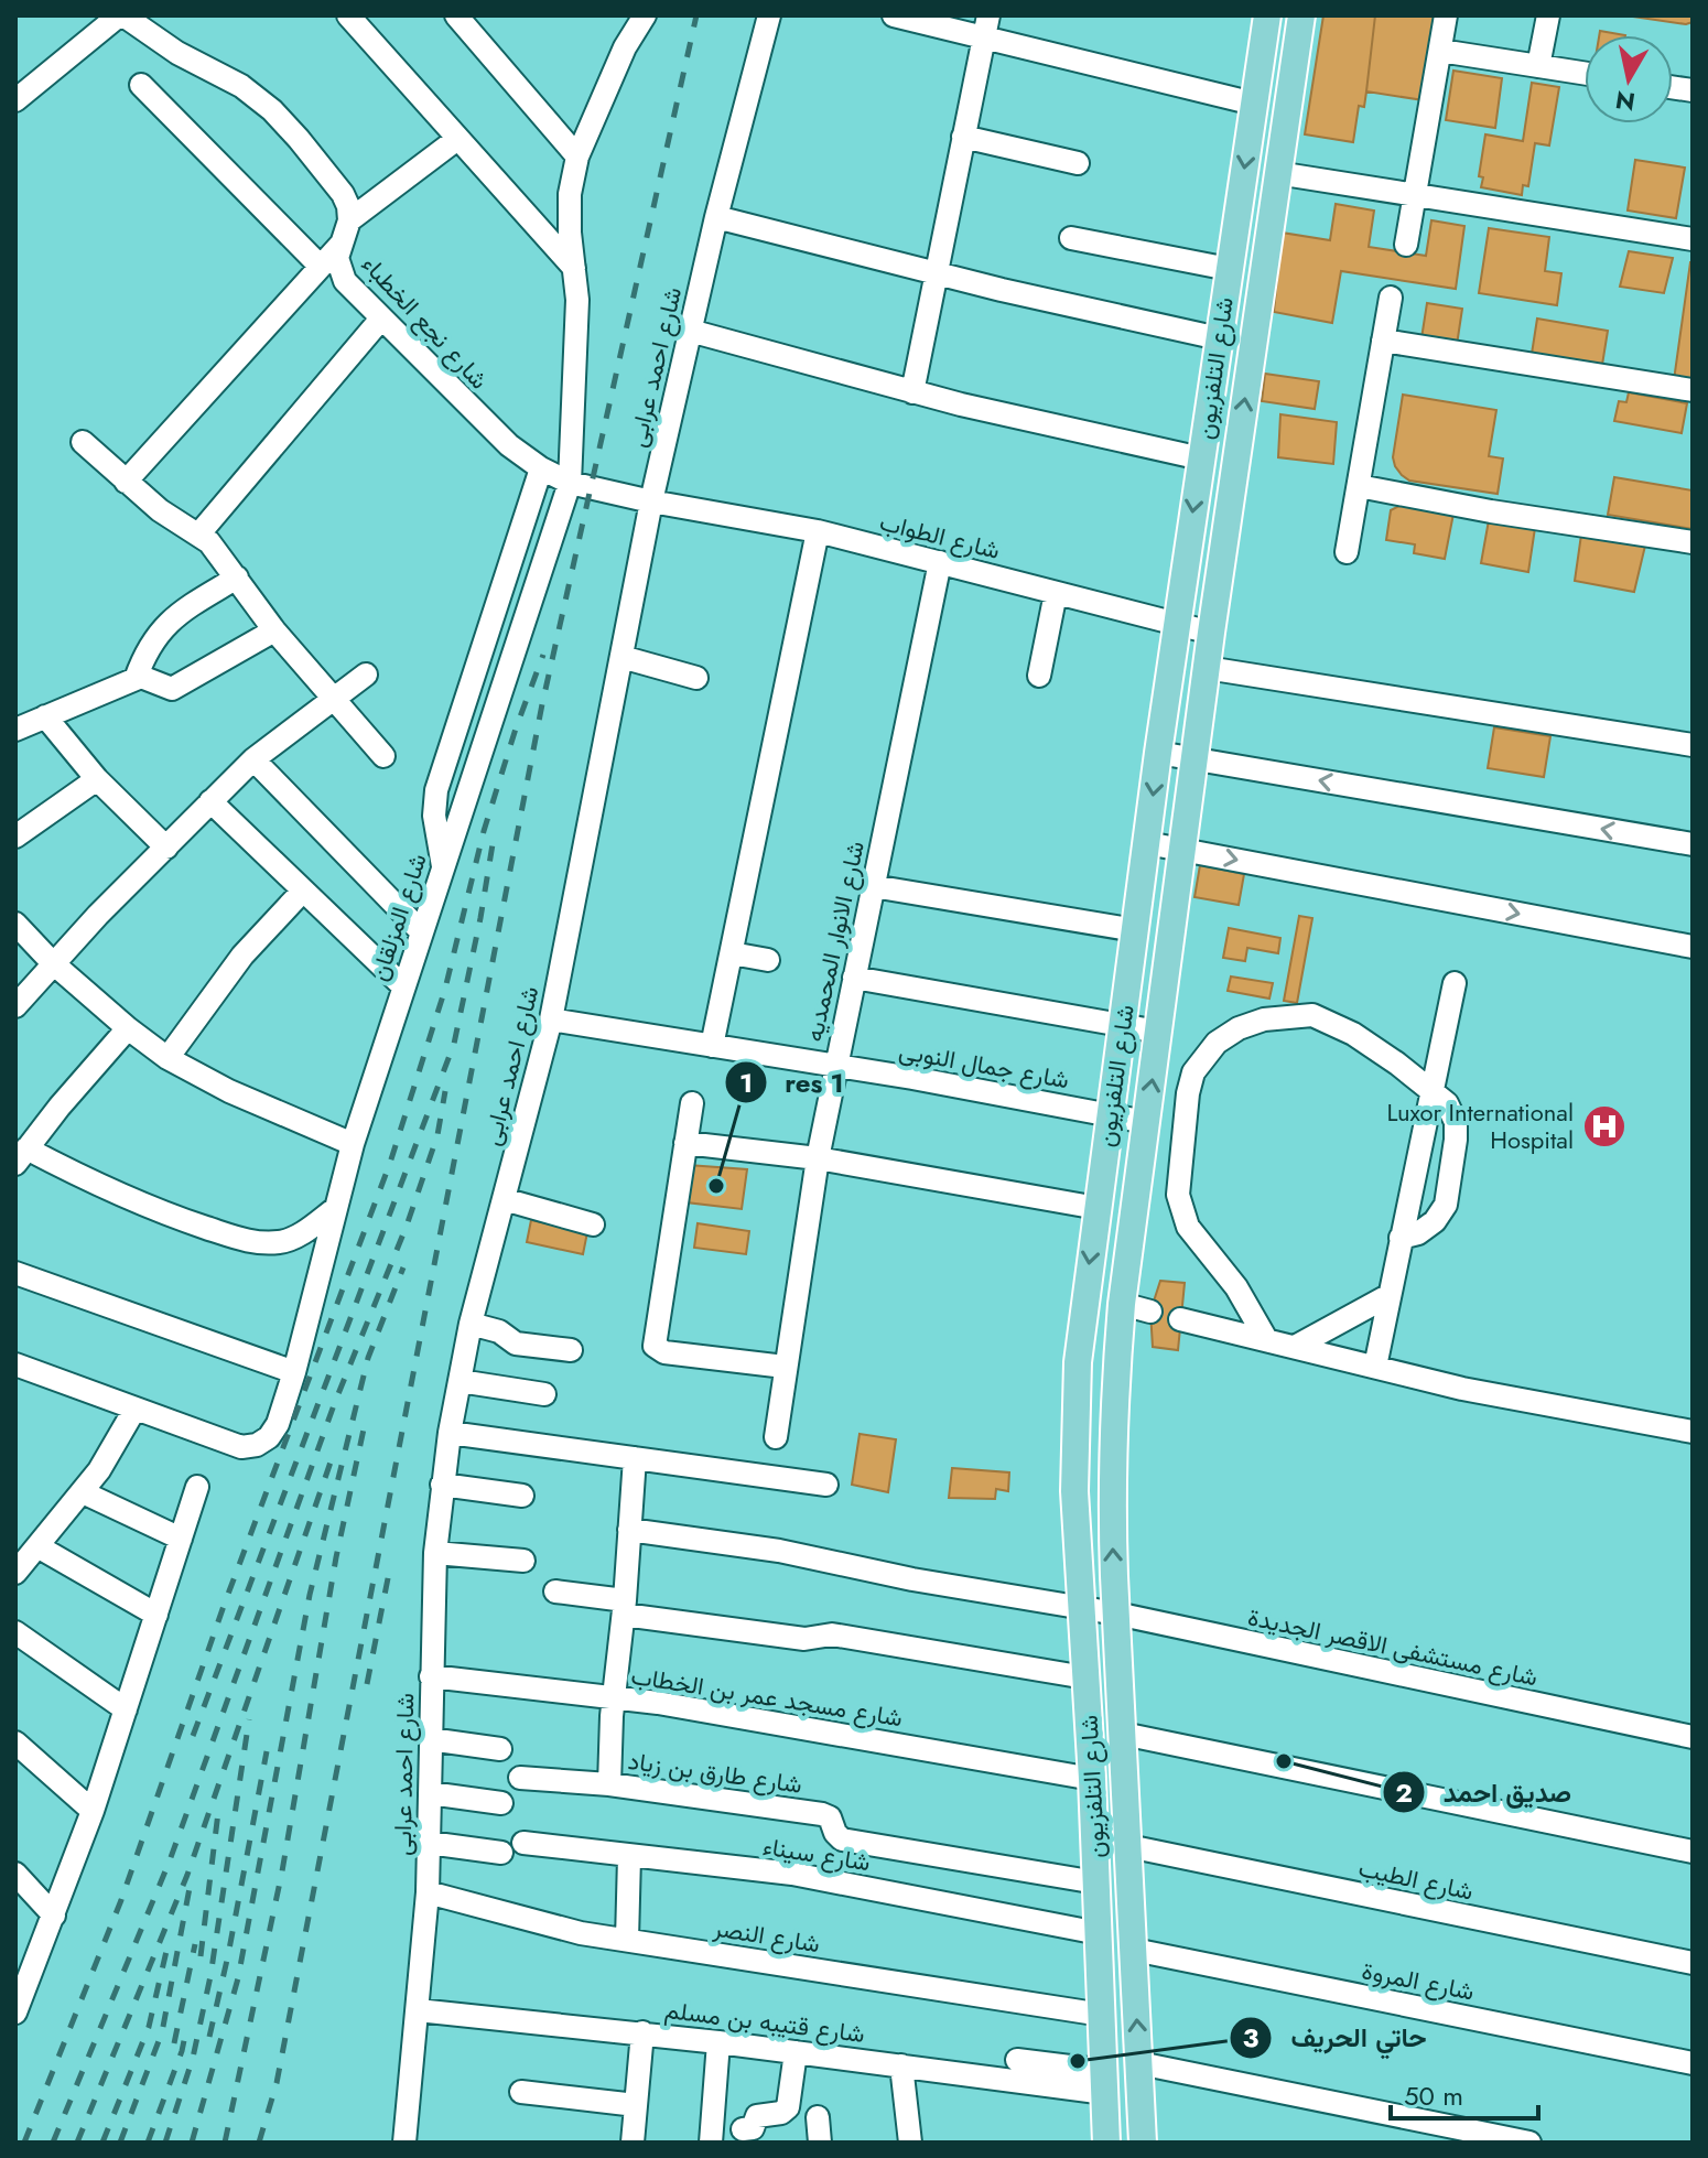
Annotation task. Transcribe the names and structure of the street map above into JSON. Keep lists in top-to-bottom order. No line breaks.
{"streets":{"main road":["شارع التلفزيون"],"street":["شارع نجع الخطباء","شارع احمد عرابى","شارع الطواب","شارع المزلقان","شارع الانوار المحمديه","شارع جمال النوبى","شارع مستشفى الاقصر الجديدة","شارع مسجد عمر بن الخطاب","شارع طارق بن زياد","شارع سيناء","شارع الطيب","شارع النصر","شارع المروة","شارع قتيبه بن مسلم"]},"crossings":[["شارع نجع الخطباء","شارع احمد عرابى"],["شارع نجع الخطباء","شارع الطواب"],["شارع نجع الخطباء","شارع المزلقان"],["شارع احمد عرابى","شارع الطواب"],["شارع احمد عرابى","شارع جمال النوبى"],["شارع احمد عرابى","شارع مسجد عمر بن الخطاب"],["شارع احمد عرابى","شارع النصر"],["شارع احمد عرابى","شارع قتيبه بن مسلم"],["شارع التلفزيون","شارع الطواب"],["شارع التلفزيون","شارع جمال النوبى"],["شارع التلفزيون","شارع مستشفى الاقصر الجديدة"],["شارع التلفزيون","شارع مسجد عمر بن الخطاب"],["شارع التلفزيون","شارع طارق بن زياد"],["شارع التلفزيون","شارع سيناء"],["شارع التلفزيون","شارع الطيب"],["شارع التلفزيون","شارع النصر"],["شارع التلفزيون","شارع المروة"],["شارع التلفزيون","شارع قتيبه بن مسلم"],["شارع الطواب","شارع الانوار المحمديه"],["شارع الانوار المحمديه","شارع جمال النوبى"]],"places":{"hospital":["Luxor International Hospital"],"other":["res 1","صديق احمد","حاتي الحريف"]},"scale_bar":"50 m","north":"bottom"}
